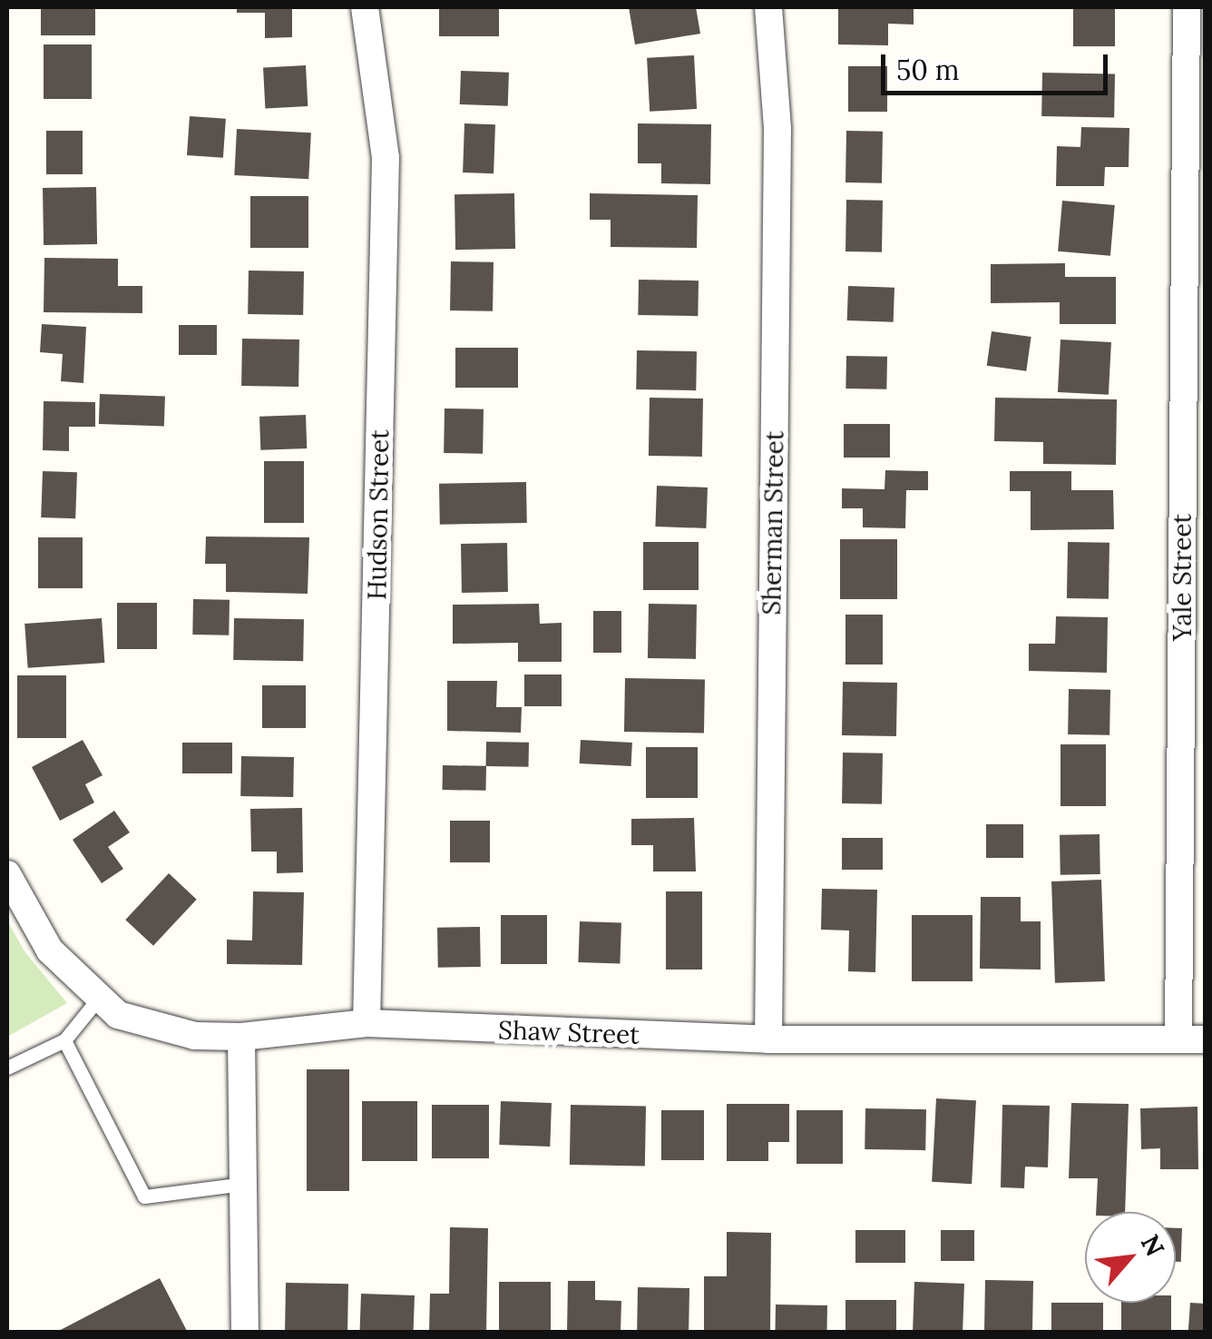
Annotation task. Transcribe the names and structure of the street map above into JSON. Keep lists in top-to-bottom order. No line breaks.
{"streets":{"street":["Hudson Street","Sherman Street","Yale Street","Shaw Street"]},"crossings":[["Hudson Street","Shaw Street"],["Sherman Street","Shaw Street"],["Yale Street","Shaw Street"]],"scale_bar":"50 m","north":"top right"}
